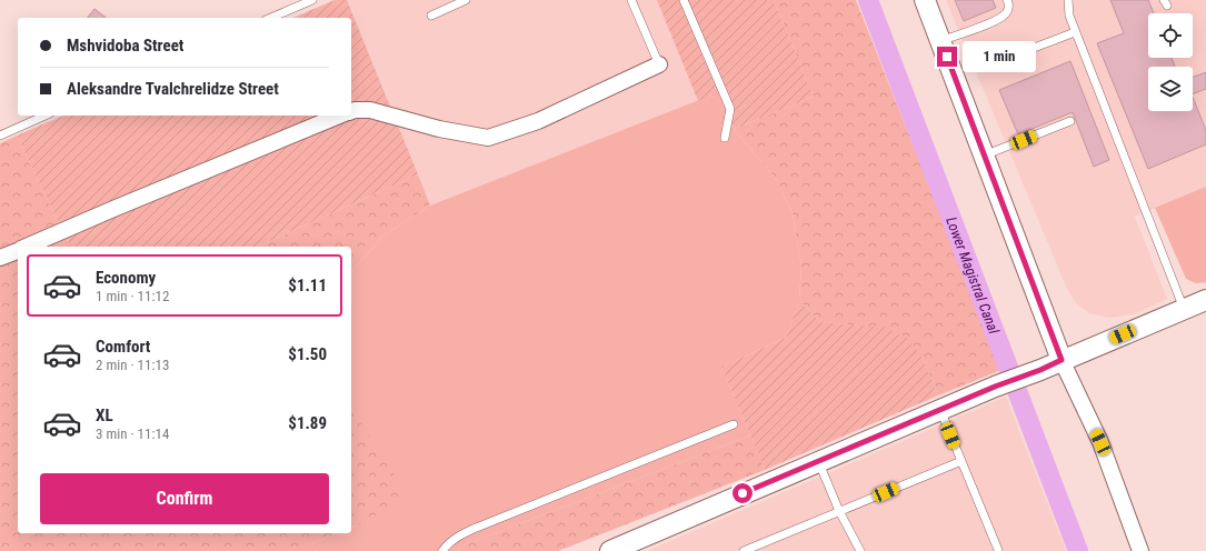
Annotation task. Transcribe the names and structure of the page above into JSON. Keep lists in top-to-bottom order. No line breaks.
{"water":["Lower Magistral Canal"],"page":{"banner":["Mshvidoba Street","Aleksandre Tvalchrelidze Street"],"bubble":"1 min","list":[{"name":"Economy","note":"1 min · 11:12","value":"$1.11"},{"name":"Comfort","note":"2 min · 11:13","value":"$1.50"},{"name":"XL","note":"3 min · 11:14","value":"$1.89"}],"buttons":"Confirm"}}
